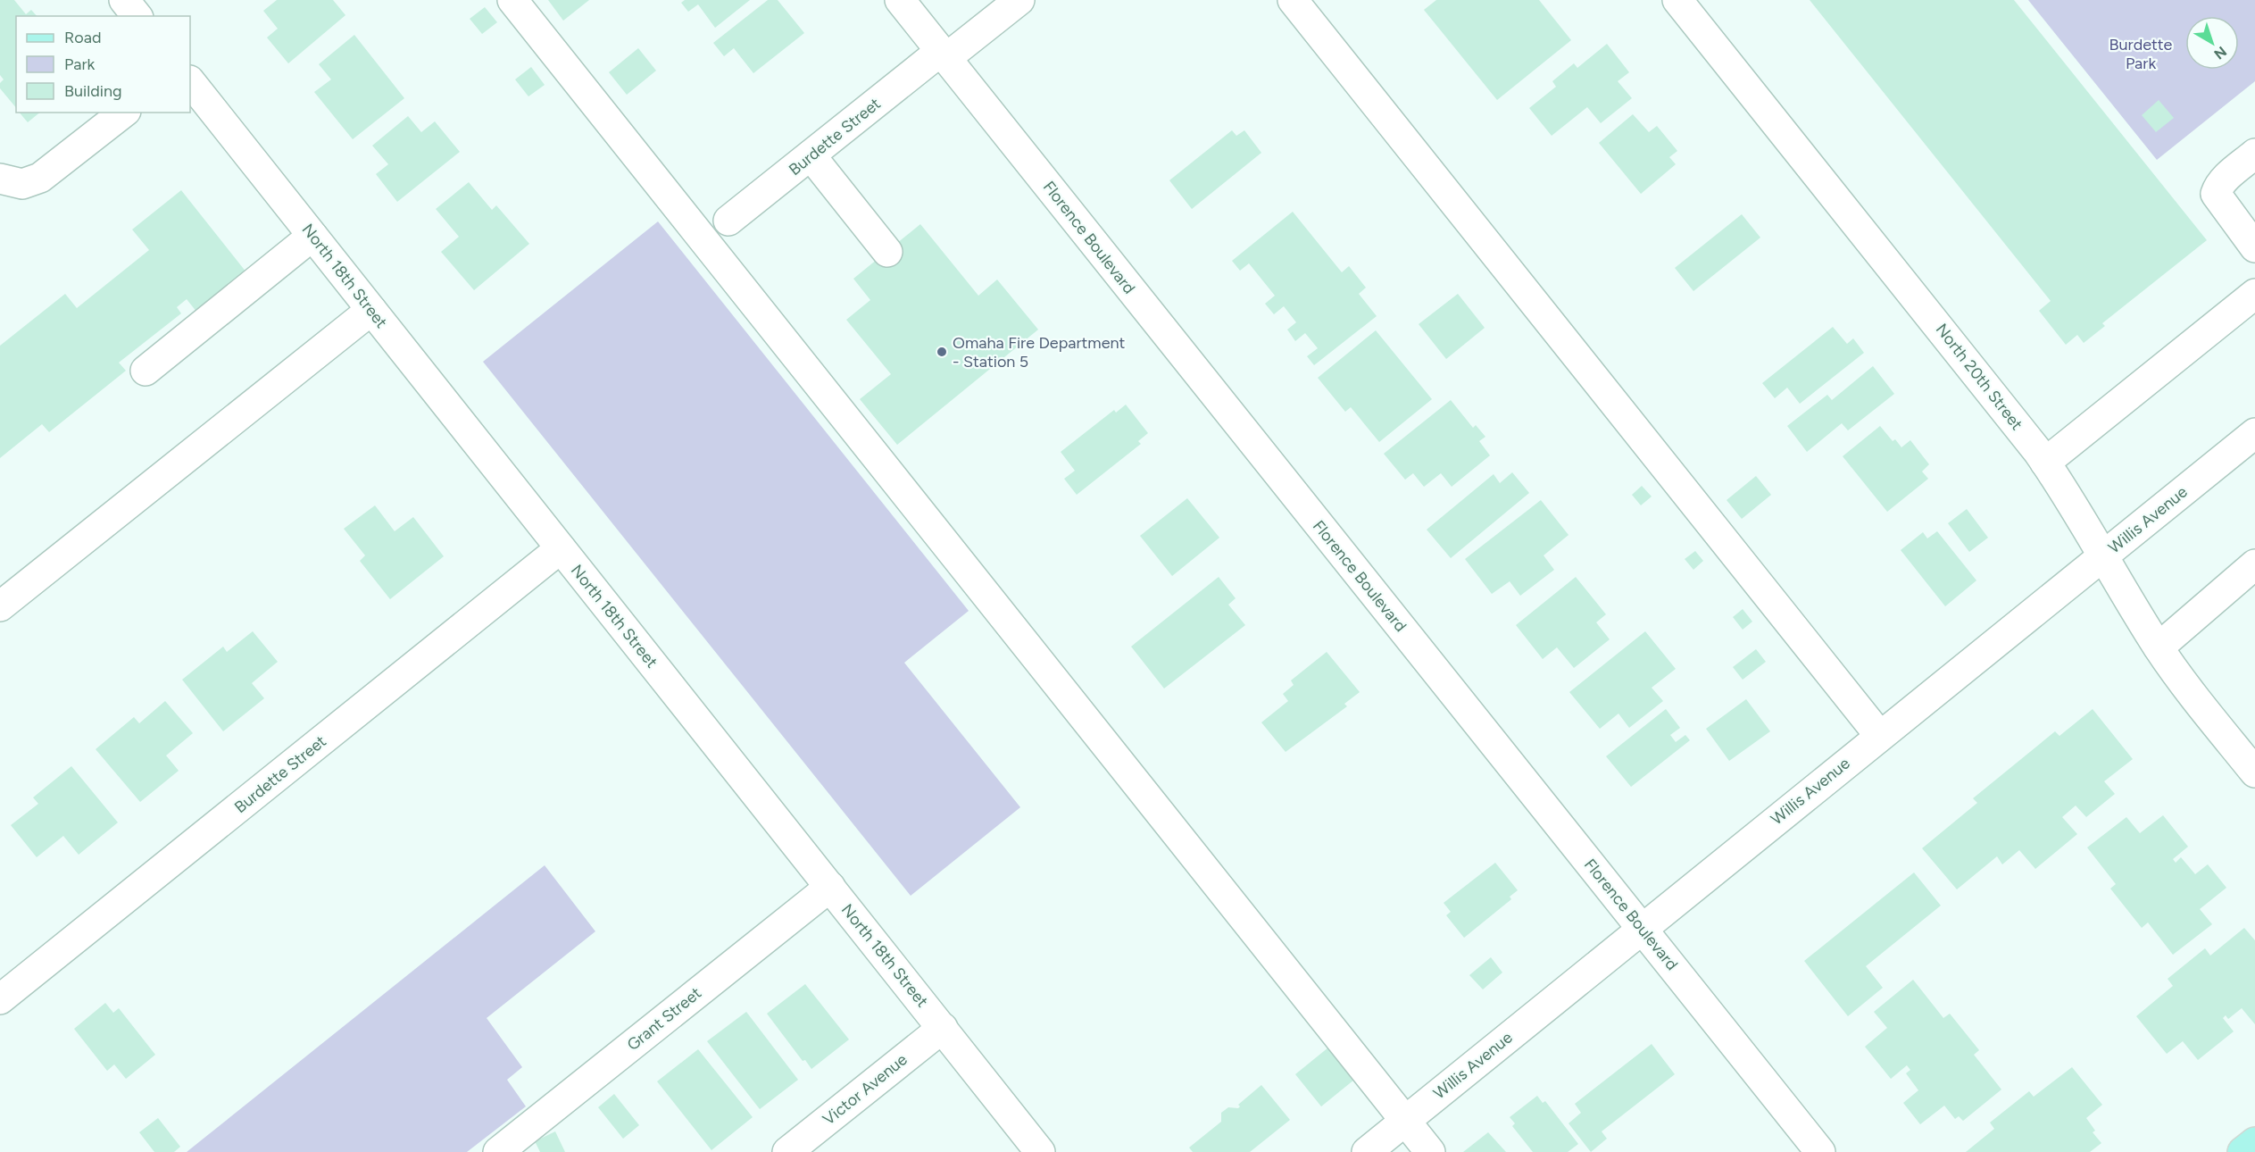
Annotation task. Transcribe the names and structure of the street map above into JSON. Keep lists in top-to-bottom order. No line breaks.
{"streets":{"street":["Burdette Street","Florence Boulevard","North 18th Street","North 20th Street","Willis Avenue","Grant Street","Victor Avenue"]},"crossings":[["Burdette Street","Florence Boulevard"],["Burdette Street","North 18th Street"],["Florence Boulevard","Willis Avenue"],["North 18th Street","Grant Street"],["North 18th Street","Victor Avenue"],["North 20th Street","Willis Avenue"]],"parks":["Burdette Park"],"places":["Omaha Fire Department - Station 5"],"legend":["Road","Park","Building"],"north":"bottom right"}
